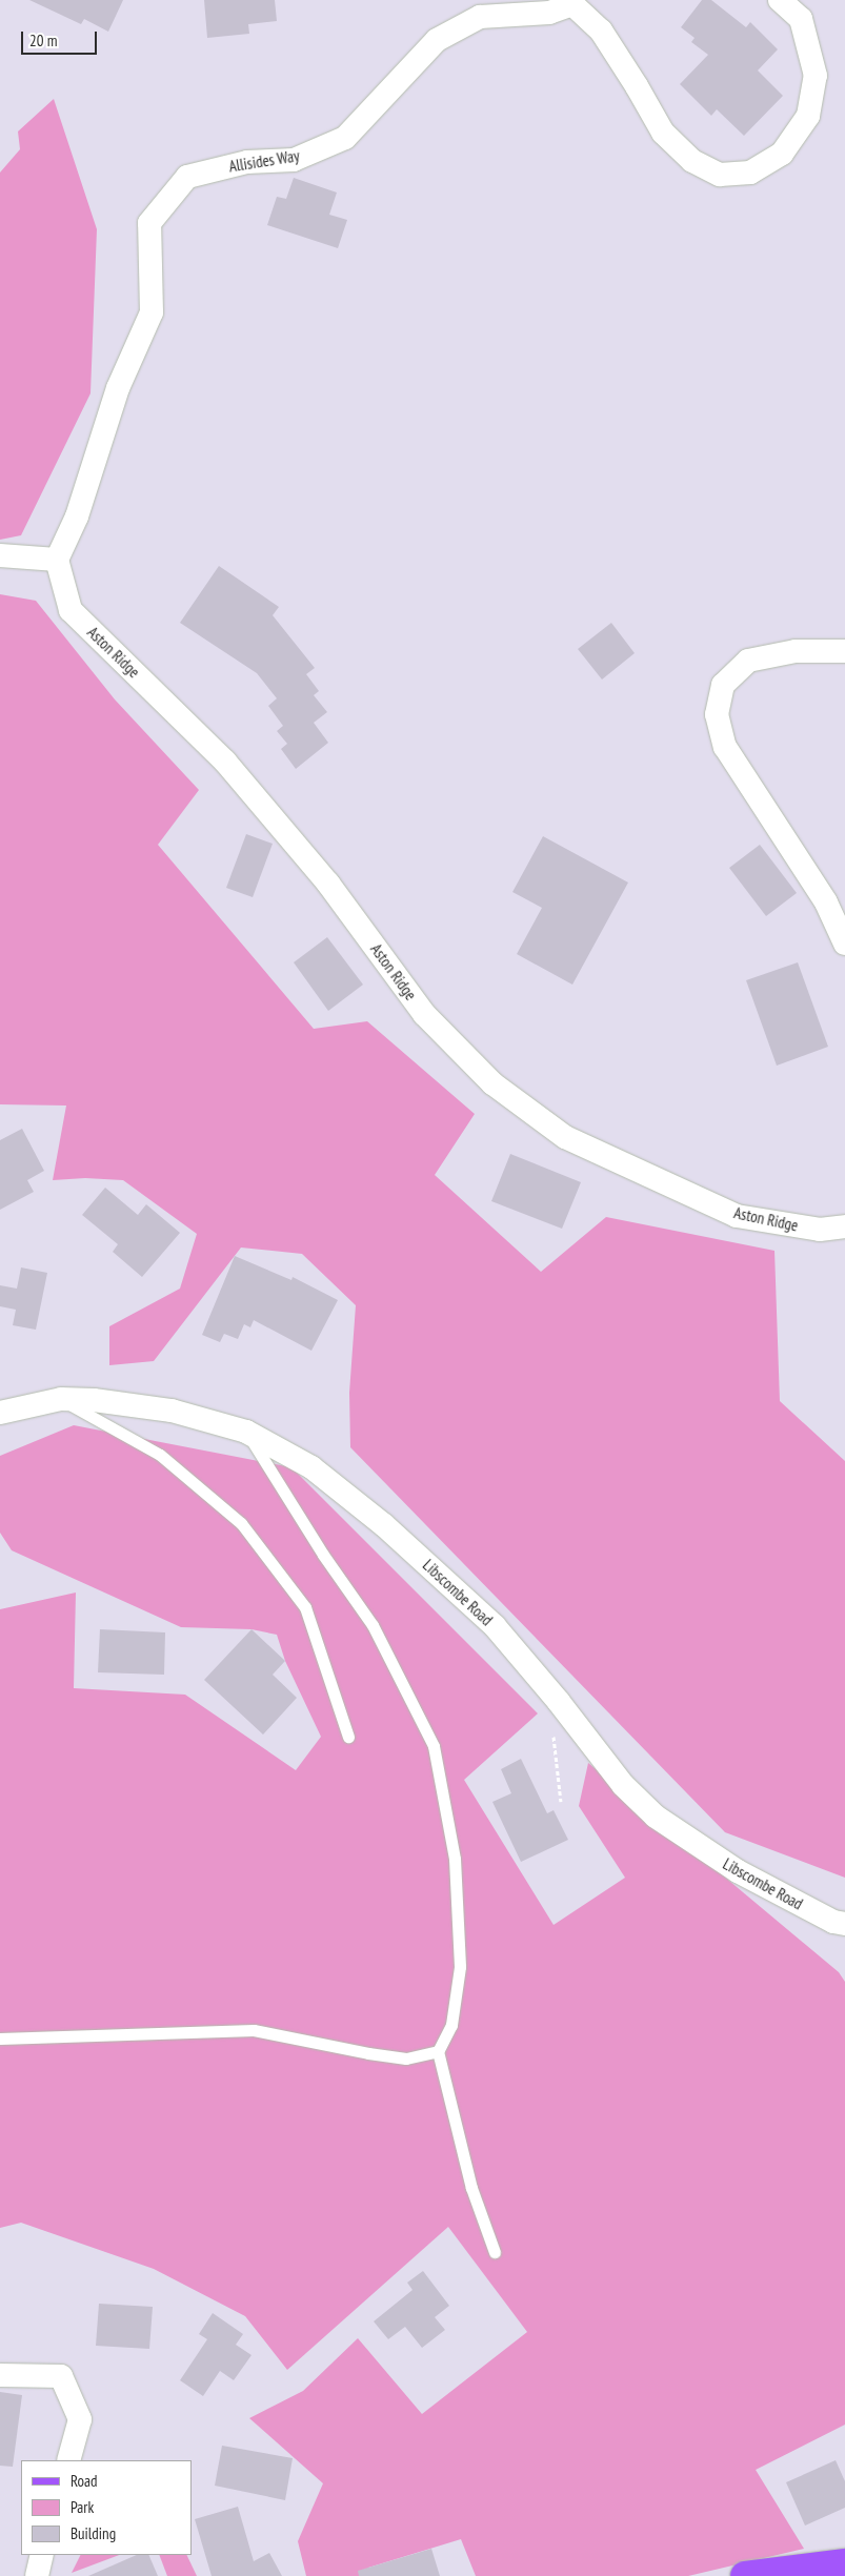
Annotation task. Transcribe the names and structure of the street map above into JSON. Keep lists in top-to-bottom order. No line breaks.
{"streets":{"street":["Allisides Way","Aston Ridge","Libscombe Road"]},"crossings":[["Allisides Way","Aston Ridge"]],"legend":["Road","Park","Building"],"scale_bar":"20 m"}
